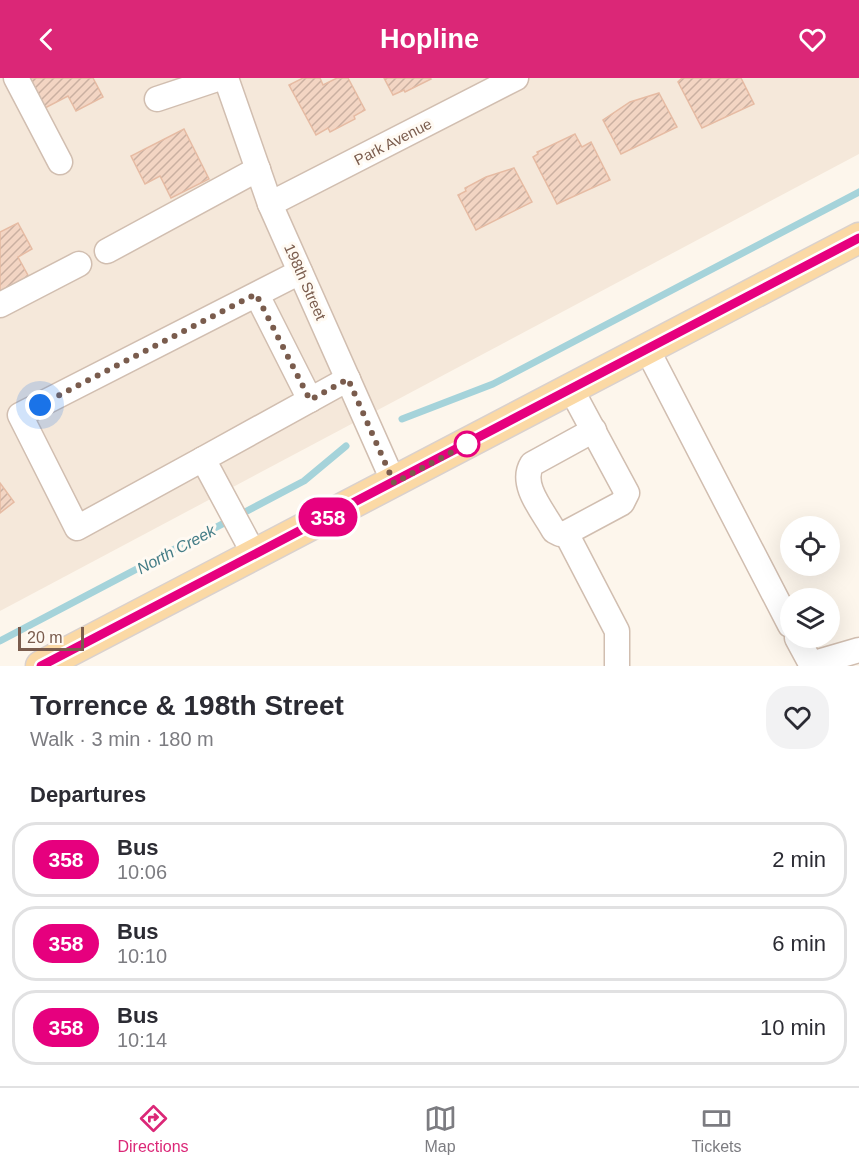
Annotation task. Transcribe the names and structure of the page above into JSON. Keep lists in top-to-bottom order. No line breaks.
{"streets":{"street":["Park Avenue","198th Street"]},"crossings":[["Park Avenue","198th Street"]],"water":["North Creek"],"lines":["bus line 358"],"scale_bar":"20 m","page":{"header":"Hopline","on_map":"358","scale":"20 m","heading":[["Torrence & 198th Street","Walk · 3 min · 180 m"],"Departures"],"list":[{"mark":"358","name":"Bus","note":"10:06","value":"2 min"},{"mark":"358","name":"Bus","note":"10:10","value":"6 min"},{"mark":"358","name":"Bus","note":"10:14","value":"10 min"}],"tabs":["Directions","Map","Tickets"]}}
